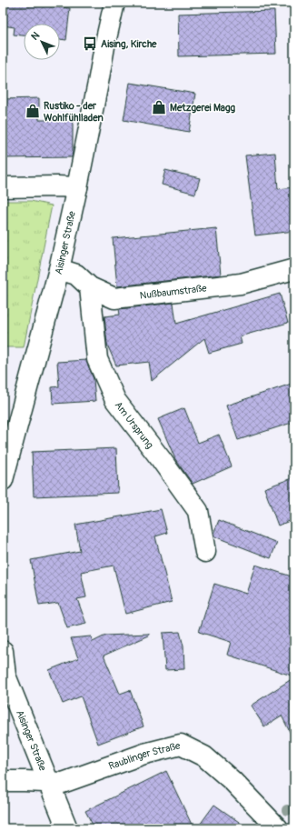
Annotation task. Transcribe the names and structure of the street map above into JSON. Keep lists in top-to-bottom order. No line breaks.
{"streets":{"street":["Aisinger Straße","Nußbaumstraße","Am Ursprung","Raublinger Straße"]},"crossings":[["Aisinger Straße","Nußbaumstraße"],["Aisinger Straße","Raublinger Straße"],["Nußbaumstraße","Am Ursprung"]],"places":{"bus stop":["Aising, Kirche"],"shop":["Metzgerei Magg","Rustiko - der Wohlfühlladen"]},"north":"top left"}
